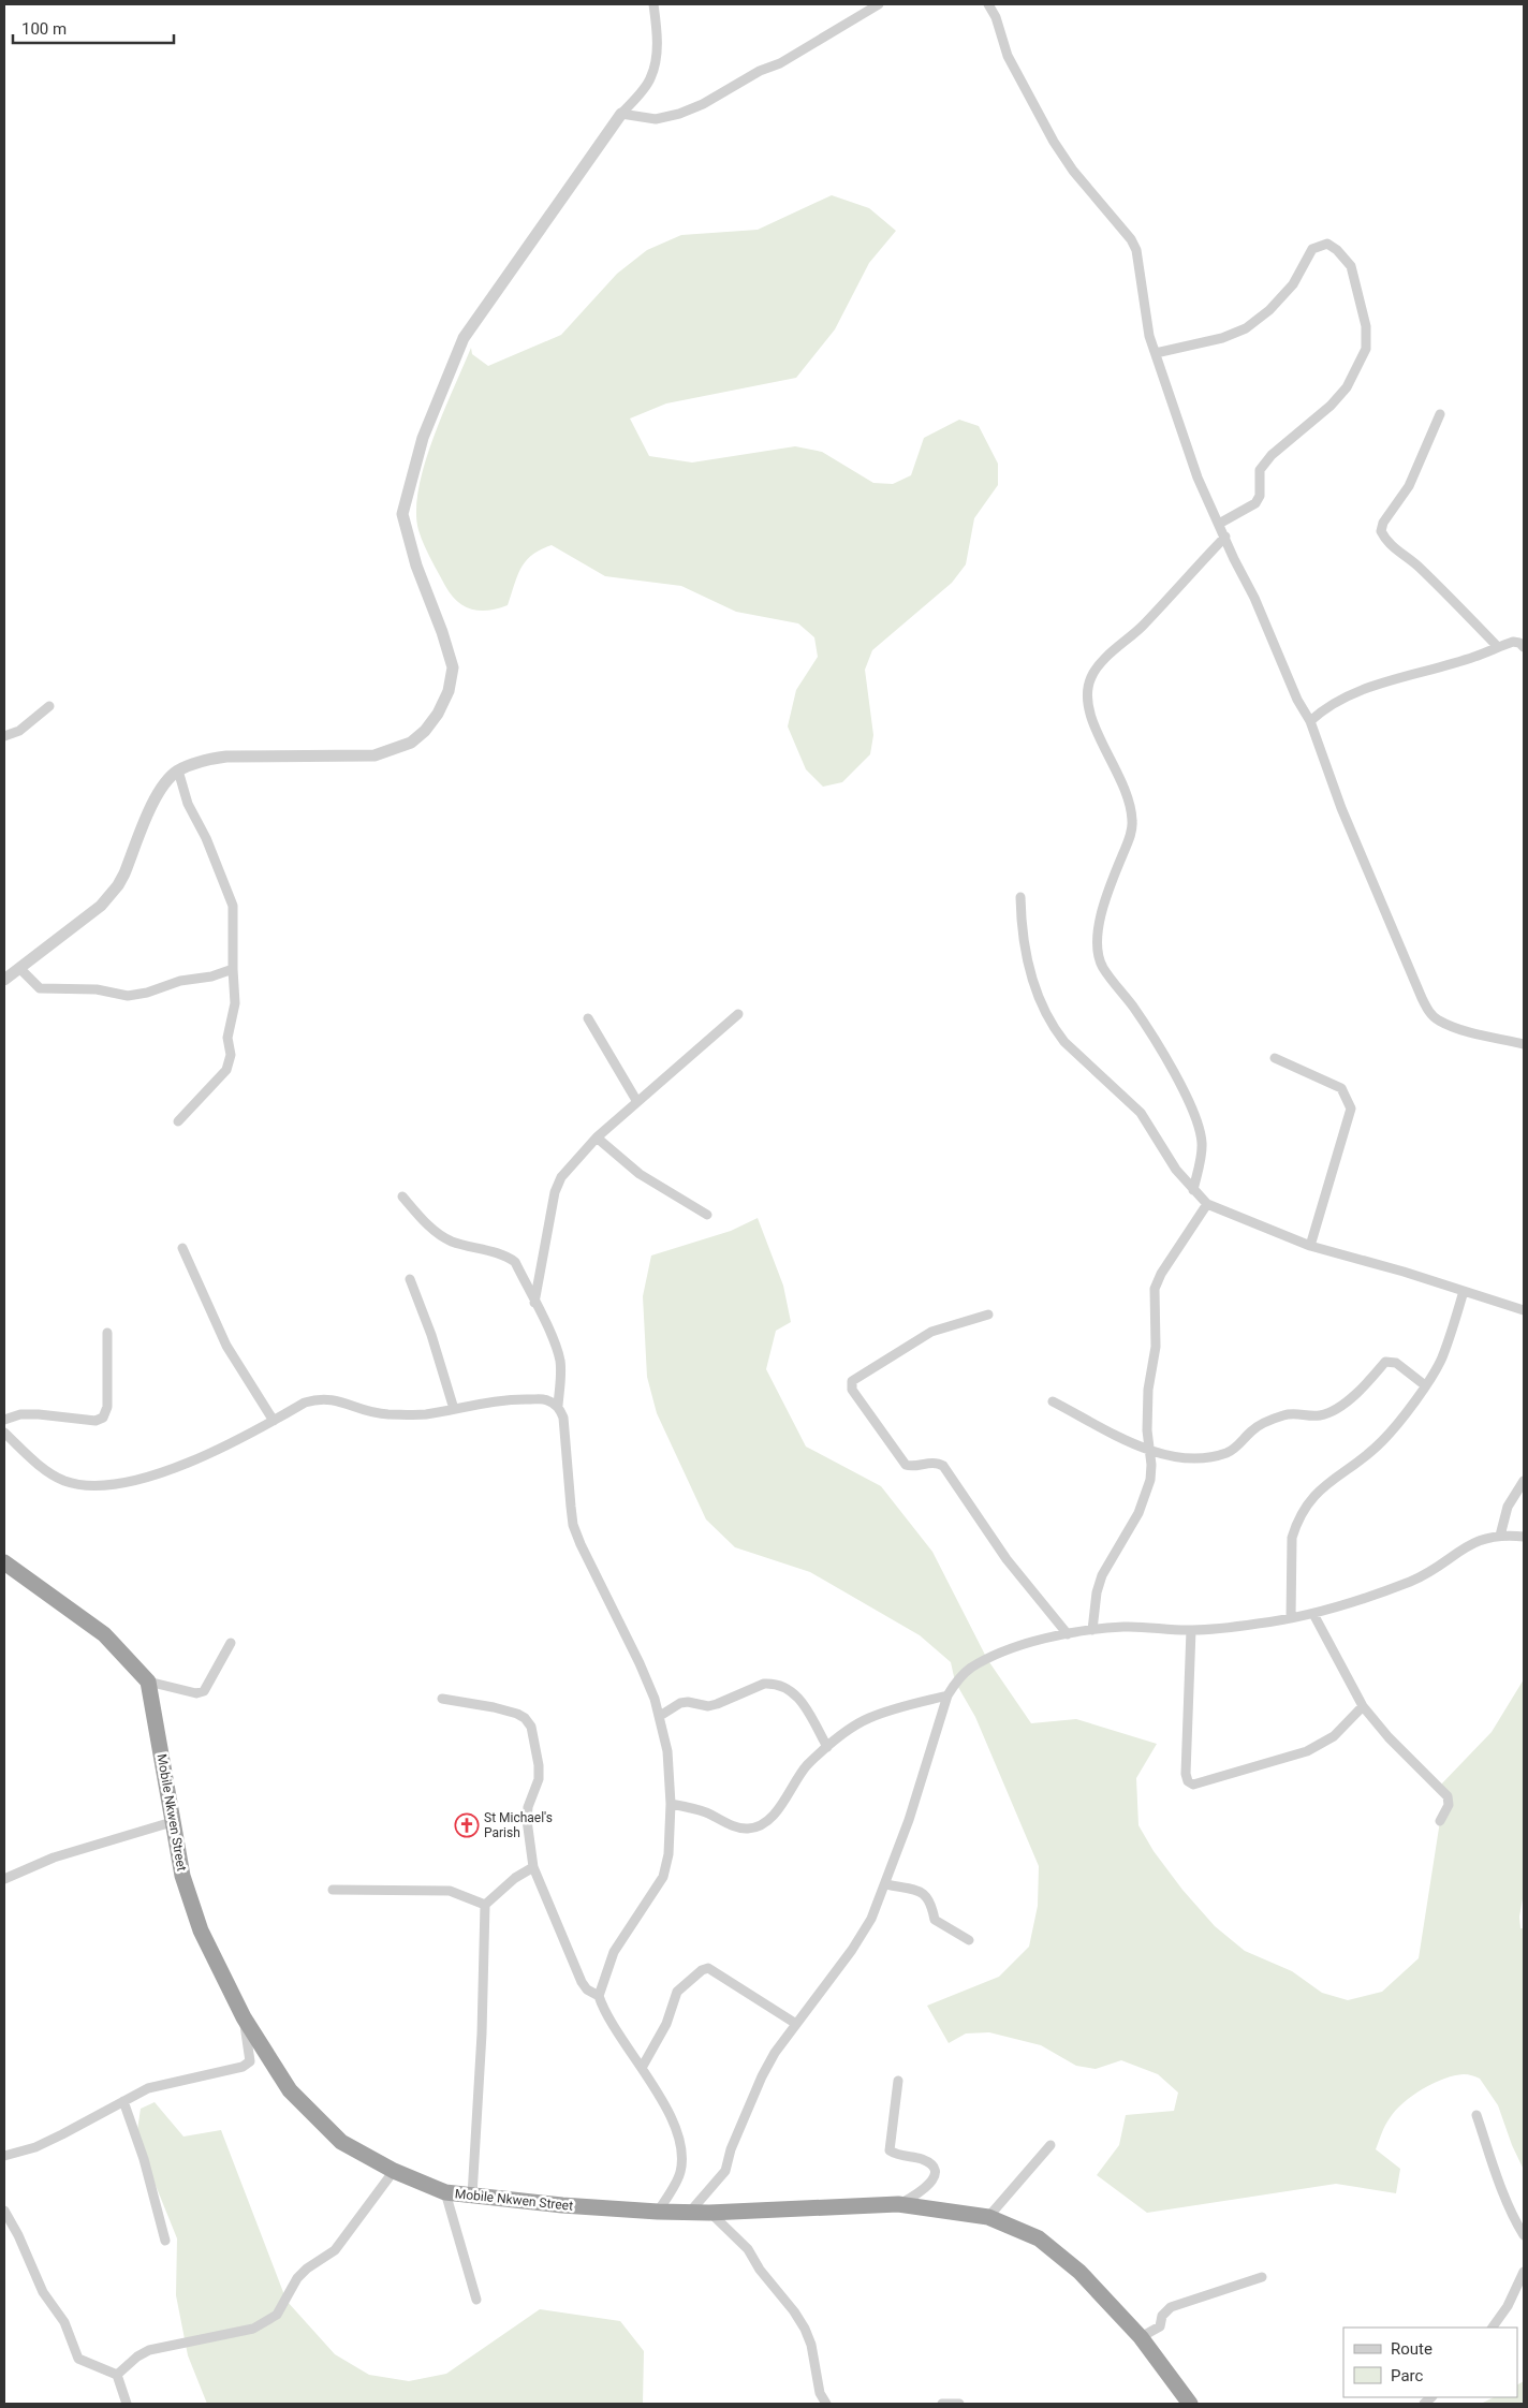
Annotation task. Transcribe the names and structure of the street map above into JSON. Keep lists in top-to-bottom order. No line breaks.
{"streets":{"highway":["Mobile Nkwen Street"]},"places":{"church":["St Michael's Parish"]},"legend":["Route","Parc"],"scale_bar":"100 m"}
